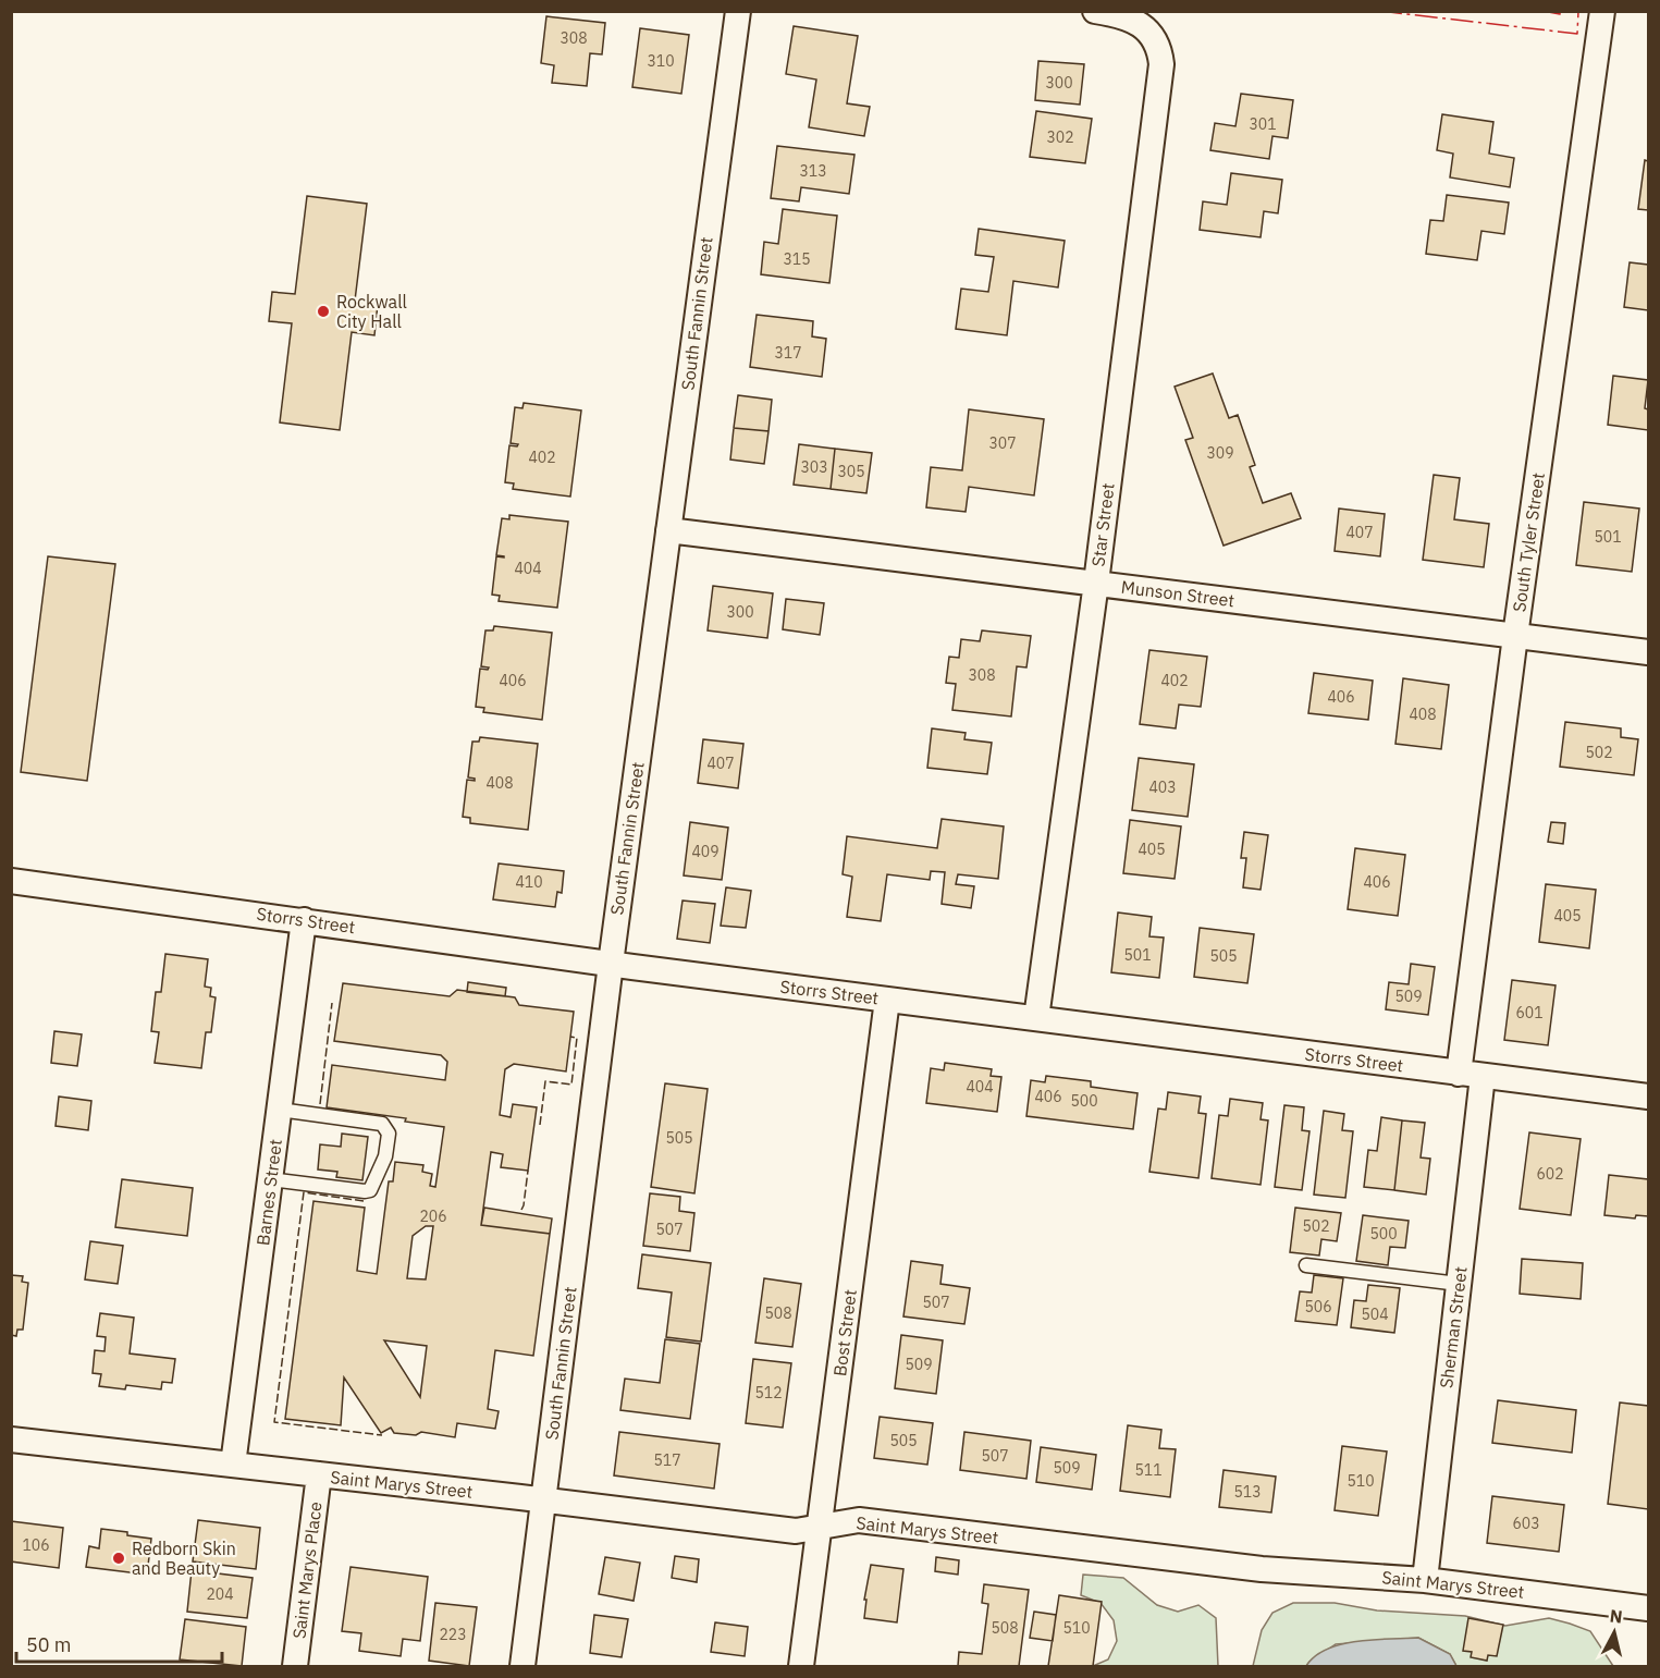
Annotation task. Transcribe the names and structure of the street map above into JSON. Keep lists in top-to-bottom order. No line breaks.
{"streets":{"street":["South Fannin Street","Star Street","South Tyler Street","Munson Street","Storrs Street","Barnes Street","Sherman Street","Bost Street","Saint Marys Street","Saint Marys Place"]},"crossings":[["South Fannin Street","Munson Street"],["South Fannin Street","Storrs Street"],["South Fannin Street","Saint Marys Street"],["Star Street","Munson Street"],["Star Street","Storrs Street"],["South Tyler Street","Munson Street"],["South Tyler Street","Storrs Street"],["South Tyler Street","Sherman Street"],["Storrs Street","Barnes Street"],["Storrs Street","Sherman Street"],["Storrs Street","Bost Street"],["Barnes Street","Saint Marys Street"],["Sherman Street","Saint Marys Street"],["Bost Street","Saint Marys Street"],["Saint Marys Street","Saint Marys Place"]],"places":["Rockwall City Hall","Redborn Skin and Beauty"],"house_numbers":["308","310","300","301","302","313","315","317","307","309","402","303","305","407","501","404","300","308","406","402","406","408","502","407","408","403","405","409","410","406","405","501","505","509","601","404","406","500","505","602","206","502","507","500","507","506","508","504","509","512","505","507","517","509","511","510","513","603","106","204","508","510","223"],"scale_bar":"50 m","north":"top"}
